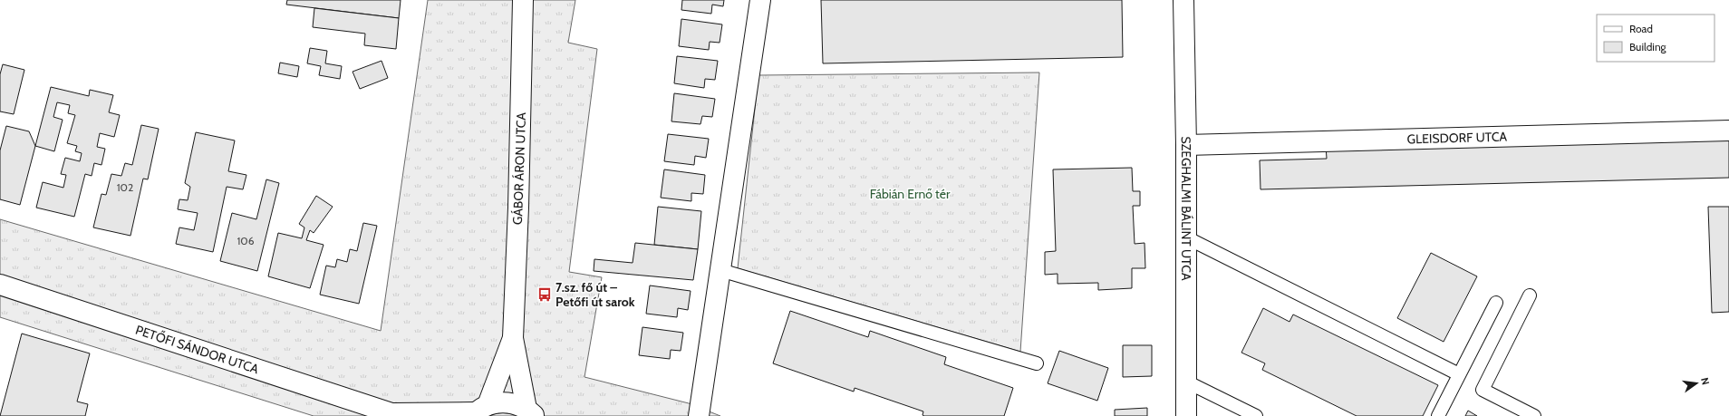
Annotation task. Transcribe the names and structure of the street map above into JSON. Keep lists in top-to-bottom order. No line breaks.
{"streets":{"street":["GLEISDORF UTCA","GÁBOR ÁRON UTCA","SZEGHALMI BÁLINT UTCA","PETŐFI SÁNDOR UTCA"]},"crossings":[["GLEISDORF UTCA","SZEGHALMI BÁLINT UTCA"],["GÁBOR ÁRON UTCA","PETŐFI SÁNDOR UTCA"]],"parks":["Fábián Ernő tér"],"places":{"bus stop":["7.sz. fő út – Petőfi út sarok"]},"house_numbers":["102","106"],"legend":["Road","Building"],"north":"right"}
